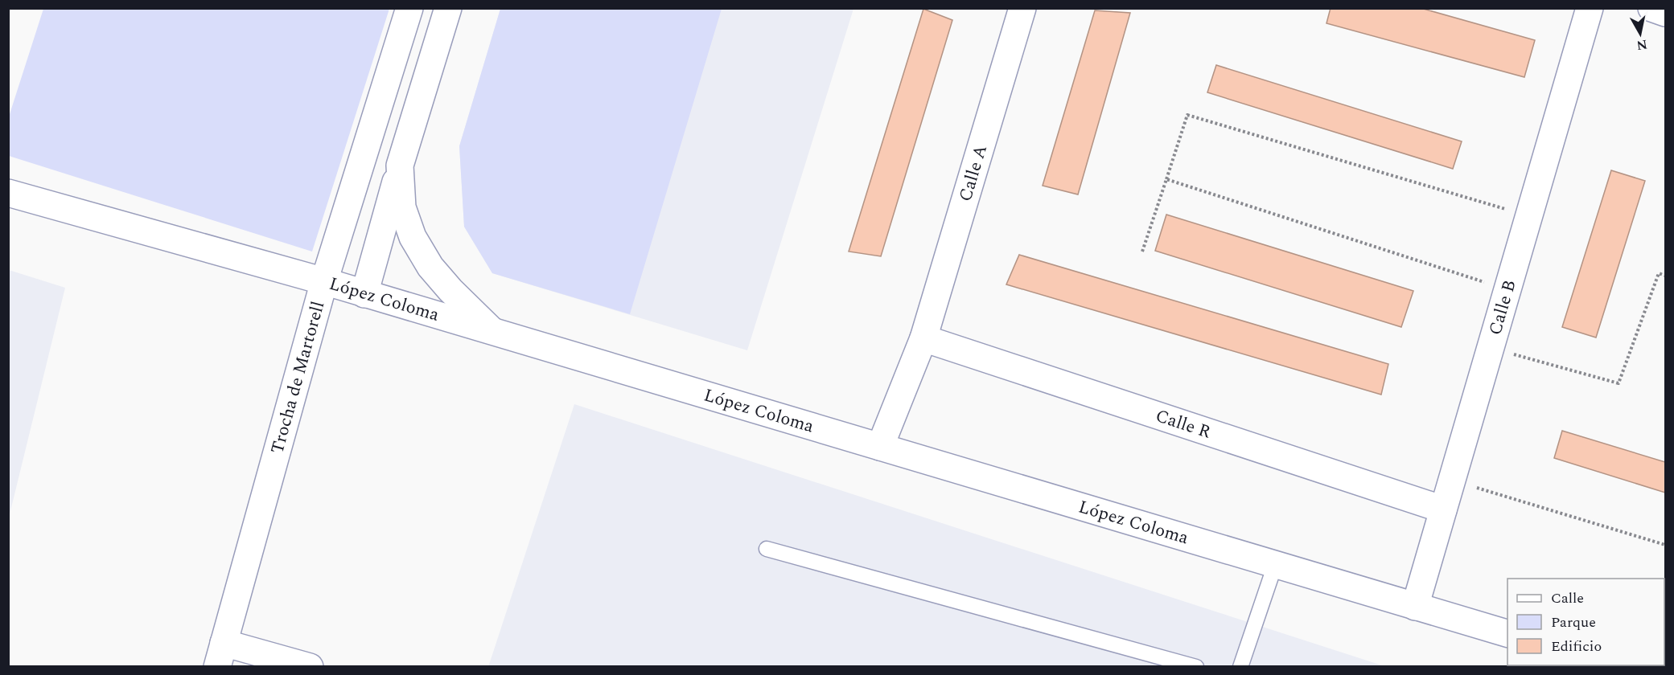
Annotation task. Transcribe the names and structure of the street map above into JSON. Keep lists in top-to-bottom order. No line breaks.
{"streets":{"street":["Calle A","López Coloma","Calle B","Trocha de Martorell","Calle R"]},"crossings":[["Calle A","López Coloma"],["Calle A","Calle R"],["López Coloma","Calle B"],["López Coloma","Trocha de Martorell"],["Calle B","Calle R"]],"legend":["Calle","Parque","Edificio"],"north":"bottom"}
